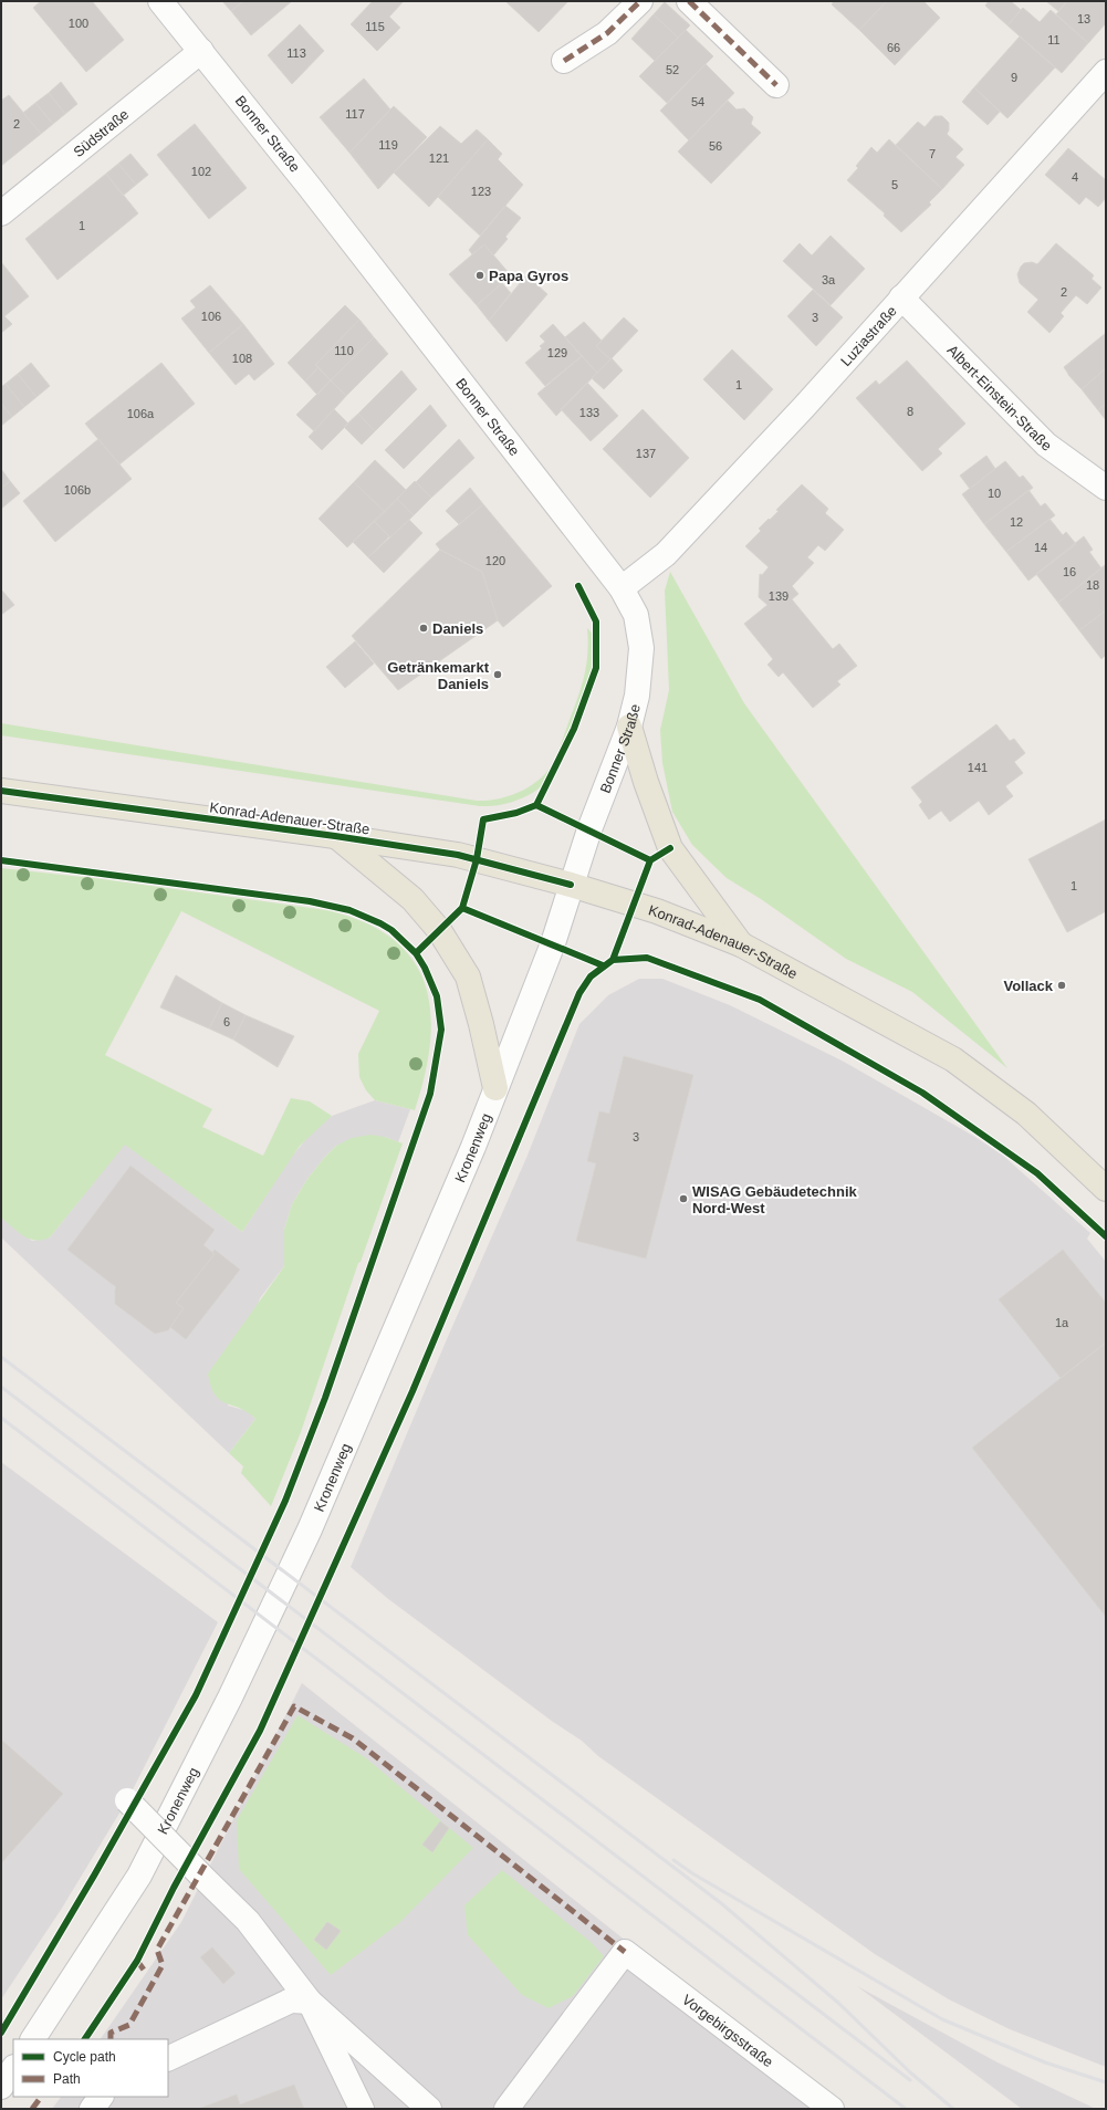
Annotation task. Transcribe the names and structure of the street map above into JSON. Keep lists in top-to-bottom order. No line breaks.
{"streets":{"main road":["Konrad-Adenauer-Straße"],"street":["Südstraße","Bonner Straße","Luziastraße","Albert-Einstein-Straße","Kronenweg","Vorgebirgsstraße"]},"crossings":[["Südstraße","Bonner Straße"],["Bonner Straße","Luziastraße"],["Bonner Straße","Konrad-Adenauer-Straße"],["Bonner Straße","Kronenweg"],["Luziastraße","Albert-Einstein-Straße"],["Konrad-Adenauer-Straße","Kronenweg"]],"places":["Papa Gyros","Daniels","Getränkemarkt Daniels","Vollack","WISAG Gebäudetechnik Nord-West"],"house_numbers":["13","100","115","11","66","113","52","9","54","117","2","119","56","7","121","102","4","5","123","1","3a","2","106","3","110","129","108","1","8","133","106a","137","106b","10","12","14","120","16","18","139","141","1","6","3","1a"],"legend":["Cycle path","Path"]}
